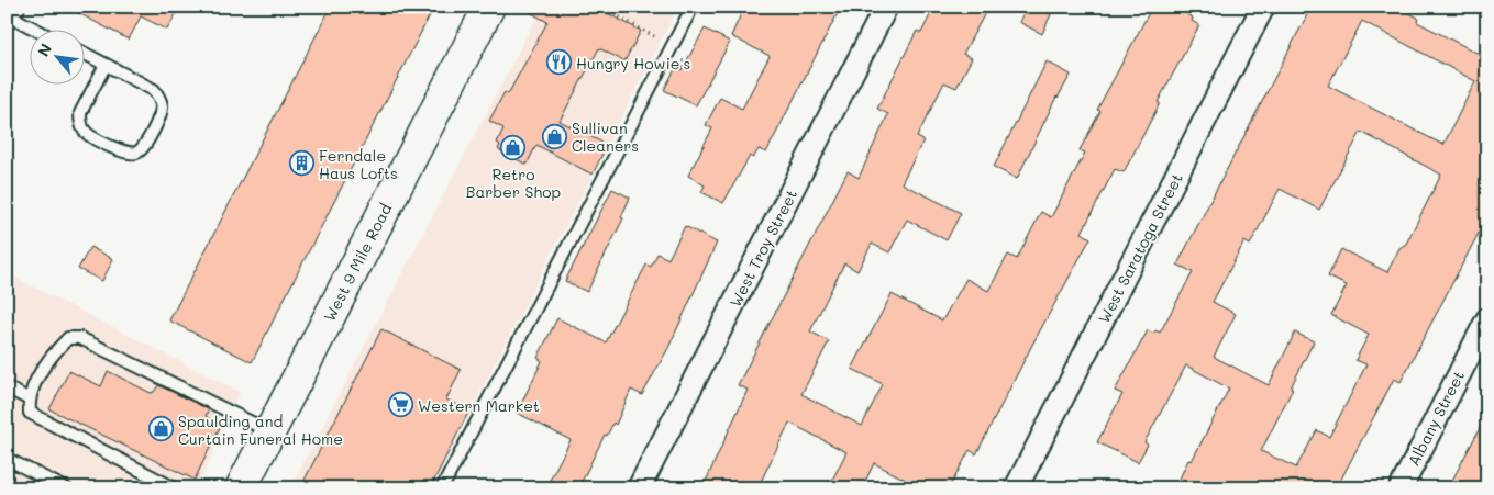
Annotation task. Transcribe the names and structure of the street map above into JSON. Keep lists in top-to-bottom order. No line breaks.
{"streets":{"main road":["West 9 Mile Road"],"street":["West Troy Street","West Saratoga Street","Albany Street"]},"places":{"restaurant":["Hungry Howie's"],"shop":["Sullivan Cleaners","Retro Barber Shop","Spaulding and Curtain Funeral Home"],"building":["Ferndale Haus Lofts"],"supermarket":["Western Market"]},"north":"top left"}
